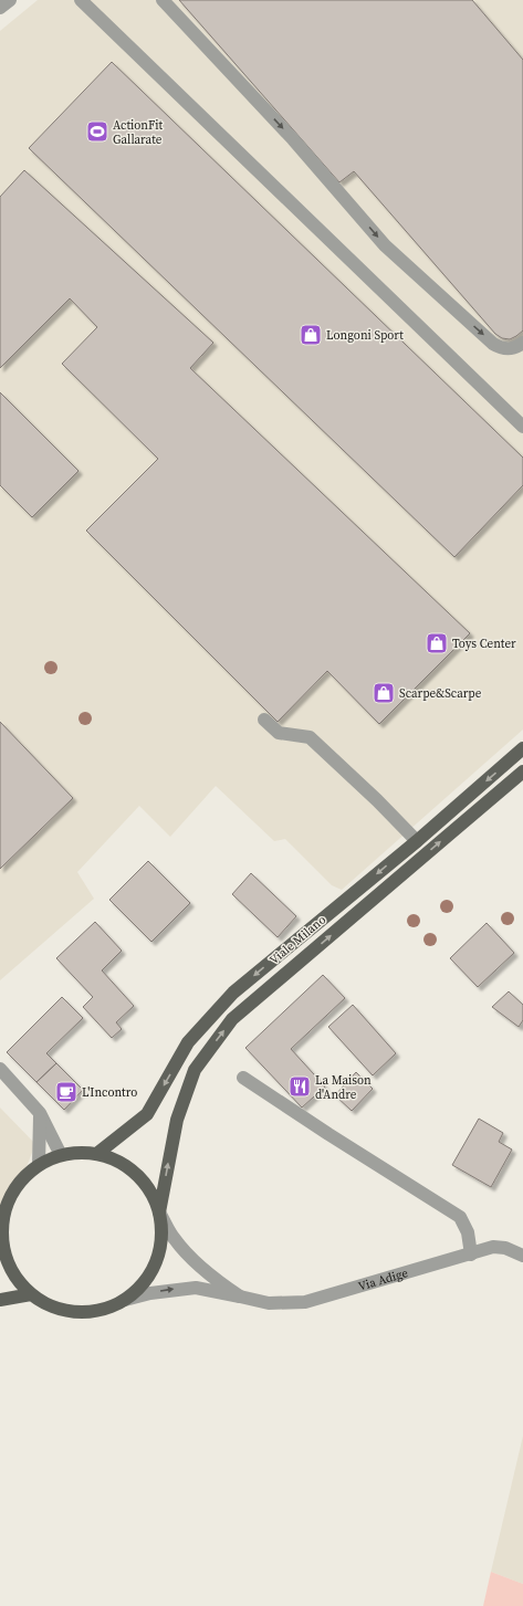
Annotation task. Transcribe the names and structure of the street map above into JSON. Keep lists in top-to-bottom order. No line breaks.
{"streets":{"main road":["Viale Milano"],"street":["Via Adige"]},"places":{"sports":["ActionFit Gallarate"],"shop":["Longoni Sport","Toys Center","Scarpe&Scarpe"],"restaurant":["La Maison d'Andre"],"cafe":["L'Incontro"]}}
